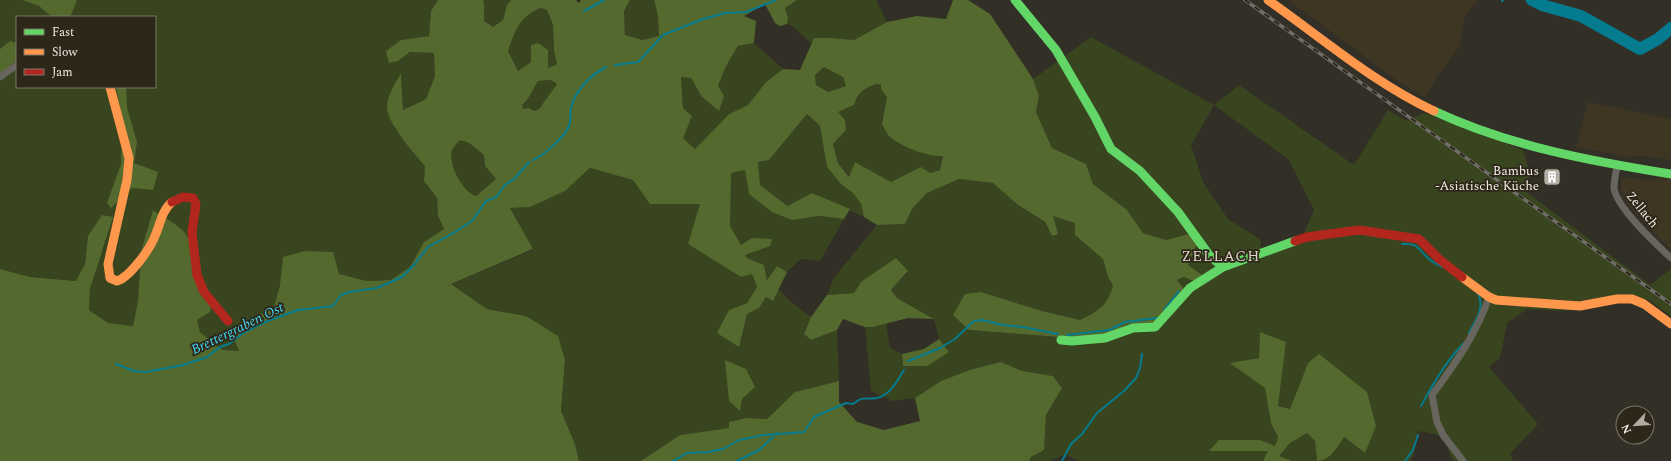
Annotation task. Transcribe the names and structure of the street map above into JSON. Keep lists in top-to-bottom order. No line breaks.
{"streets":{"street":["Zellach"]},"districts":["ZELLACH"],"water":["Brettergraben Ost"],"places":{"building":["Bambus -Asiatische Küche"]},"legend":["Fast","Slow","Jam"],"north":"bottom left"}
